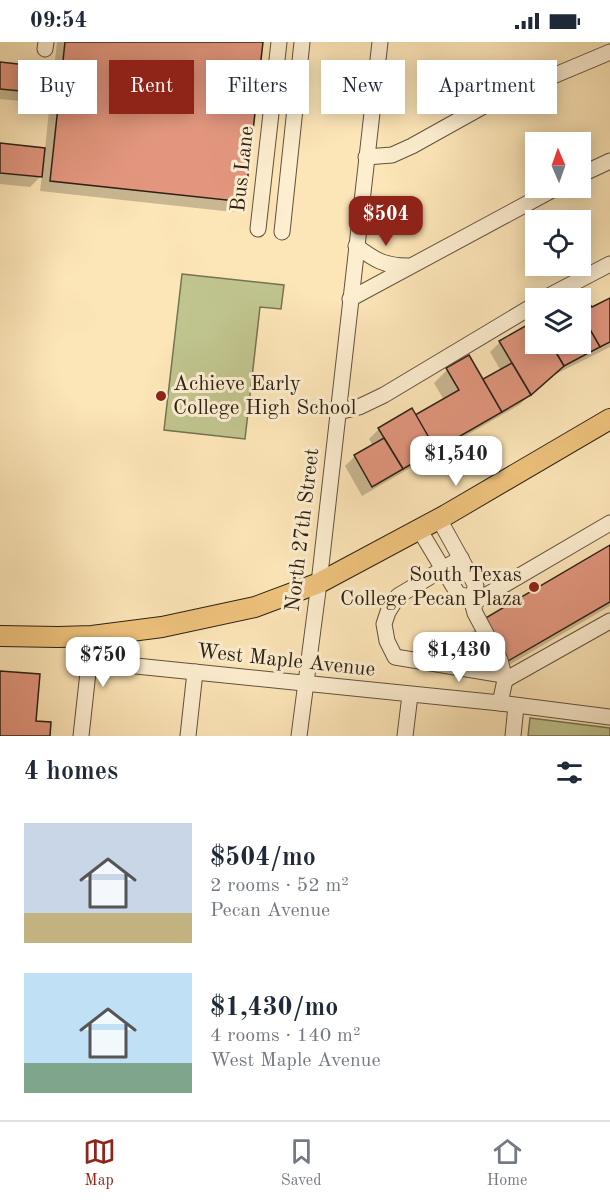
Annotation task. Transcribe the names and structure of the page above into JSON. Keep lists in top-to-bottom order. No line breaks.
{"streets":{"street":["Bus Lane","North 27th Street","West Maple Avenue"]},"crossings":[["North 27th Street","West Maple Avenue"]],"places":["Achieve Early College High School","South Texas College Pecan Plaza"],"north":"top","page":{"status":"09:54","chip":["Buy","Rent","Filters","New","Apartment"],"price":["$504","$1,540","$1,430","$750"],"heading":"4 homes","list":[{"name":"$504/mo","note":"2 rooms · 52 m² · Pecan Avenue"},{"name":"$1,430/mo","note":"4 rooms · 140 m² · West Maple Avenue"}],"tabs":["Map","Saved","Home"]}}
